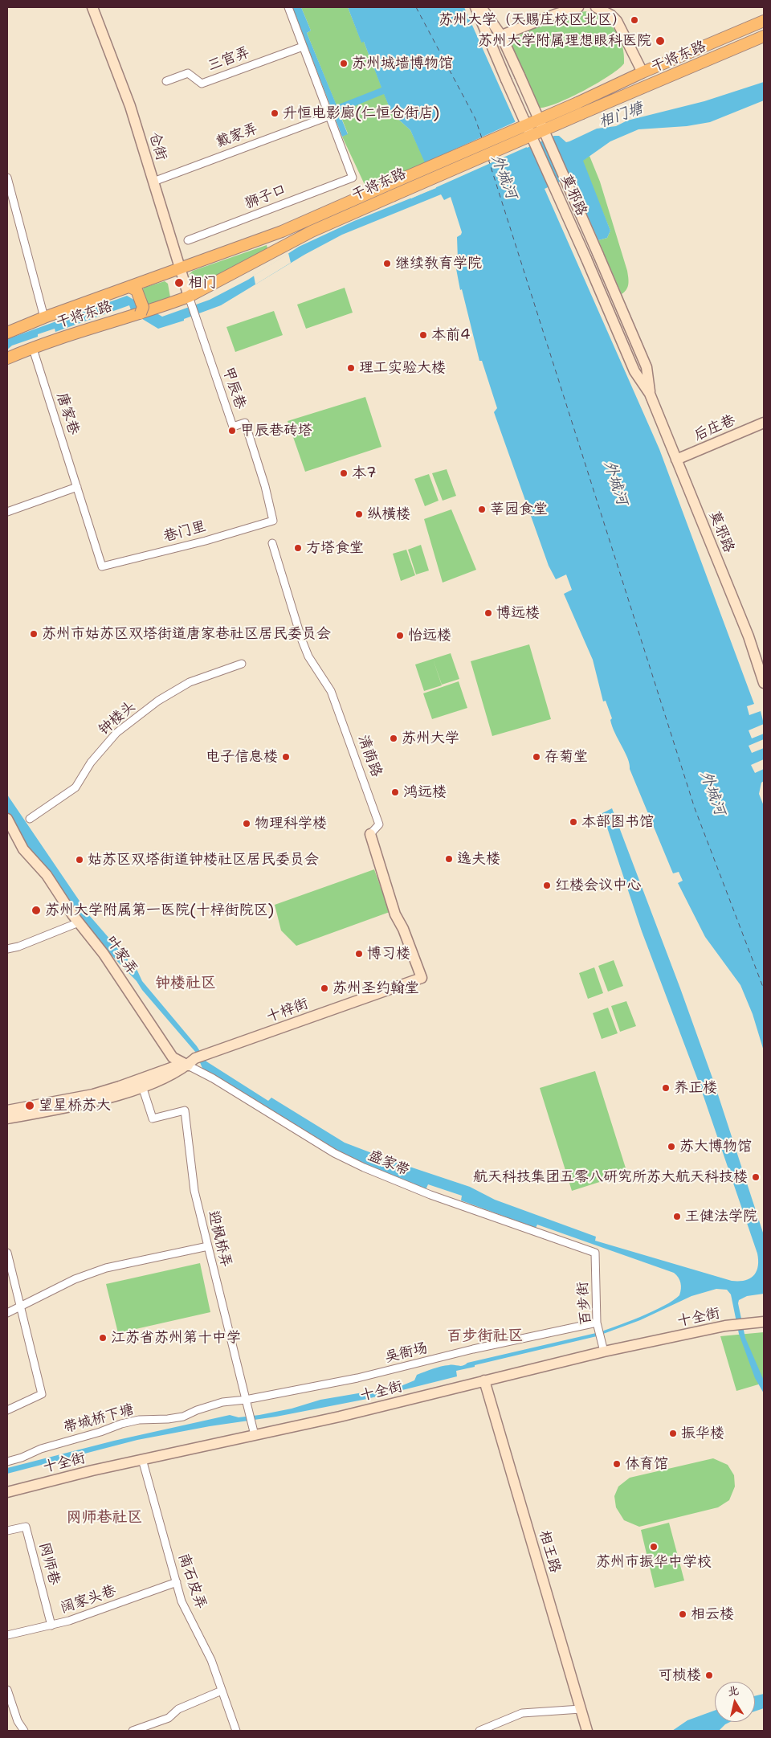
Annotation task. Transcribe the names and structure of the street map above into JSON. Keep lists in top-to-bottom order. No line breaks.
{"streets":{"main road":["干将东路","仓街","莫邪路","后庄巷","清荫路","叶家弄","十梓街","十全街","相王路"],"street":["三官弄","戴家弄","狮子口","甲辰巷","唐家巷","巷门里","钟楼头","盛家带","迎枫桥弄","百步街","吴衙场","带城桥下塘","网师巷","南石皮弄","阔家头巷"]},"crossings":[["干将东路","仓街"],["干将东路","甲辰巷"],["干将东路","唐家巷"],["戴家弄","仓街"],["戴家弄","狮子口"],["仓街","甲辰巷"],["莫邪路","后庄巷"],["甲辰巷","巷门里"],["唐家巷","巷门里"],["清荫路","十梓街"],["叶家弄","十梓街"],["叶家弄","盛家带"],["十梓街","盛家带"],["十梓街","迎枫桥弄"],["盛家带","百步街"],["迎枫桥弄","十全街"],["迎枫桥弄","吴衙场"],["迎枫桥弄","带城桥下塘"],["百步街","十全街"],["百步街","吴衙场"],["十全街","相王路"],["十全街","南石皮弄"],["吴衙场","带城桥下塘"],["网师巷","阔家头巷"],["南石皮弄","阔家头巷"]],"districts":["钟楼社区","百步街社区","网师巷社区"],"water":["相门塘","外城河"],"places":["苏州大学（天赐庄校区北区）","苏州大学附属理想眼科医院","苏州城墙博物馆","升恒电影廊(仁恒仓街店)","继续教育学院","相门","本前4","理工实验大楼","甲辰巷砖塔","本7","莘园食堂","纵横楼","方塔食堂","博远楼","苏州市姑苏区双塔街道唐家巷社区居民委员会","怡远楼","苏州大学","电子信息楼","存菊堂","鸿远楼","本部图书馆","物理科学楼","逸夫楼","姑苏区双塔街道钟楼社区居民委员会","红楼会议中心","苏州大学附属第一医院(十梓街院区)","博习楼","苏州圣约翰堂","养正楼","望星桥苏大","苏大博物馆","航天科技集团五零八研究所苏大航天科技楼","王健法学院","江苏省苏州第十中学","振华楼","体育馆","苏州市振华中学校","相云楼","可桢楼"],"north":"top"}
